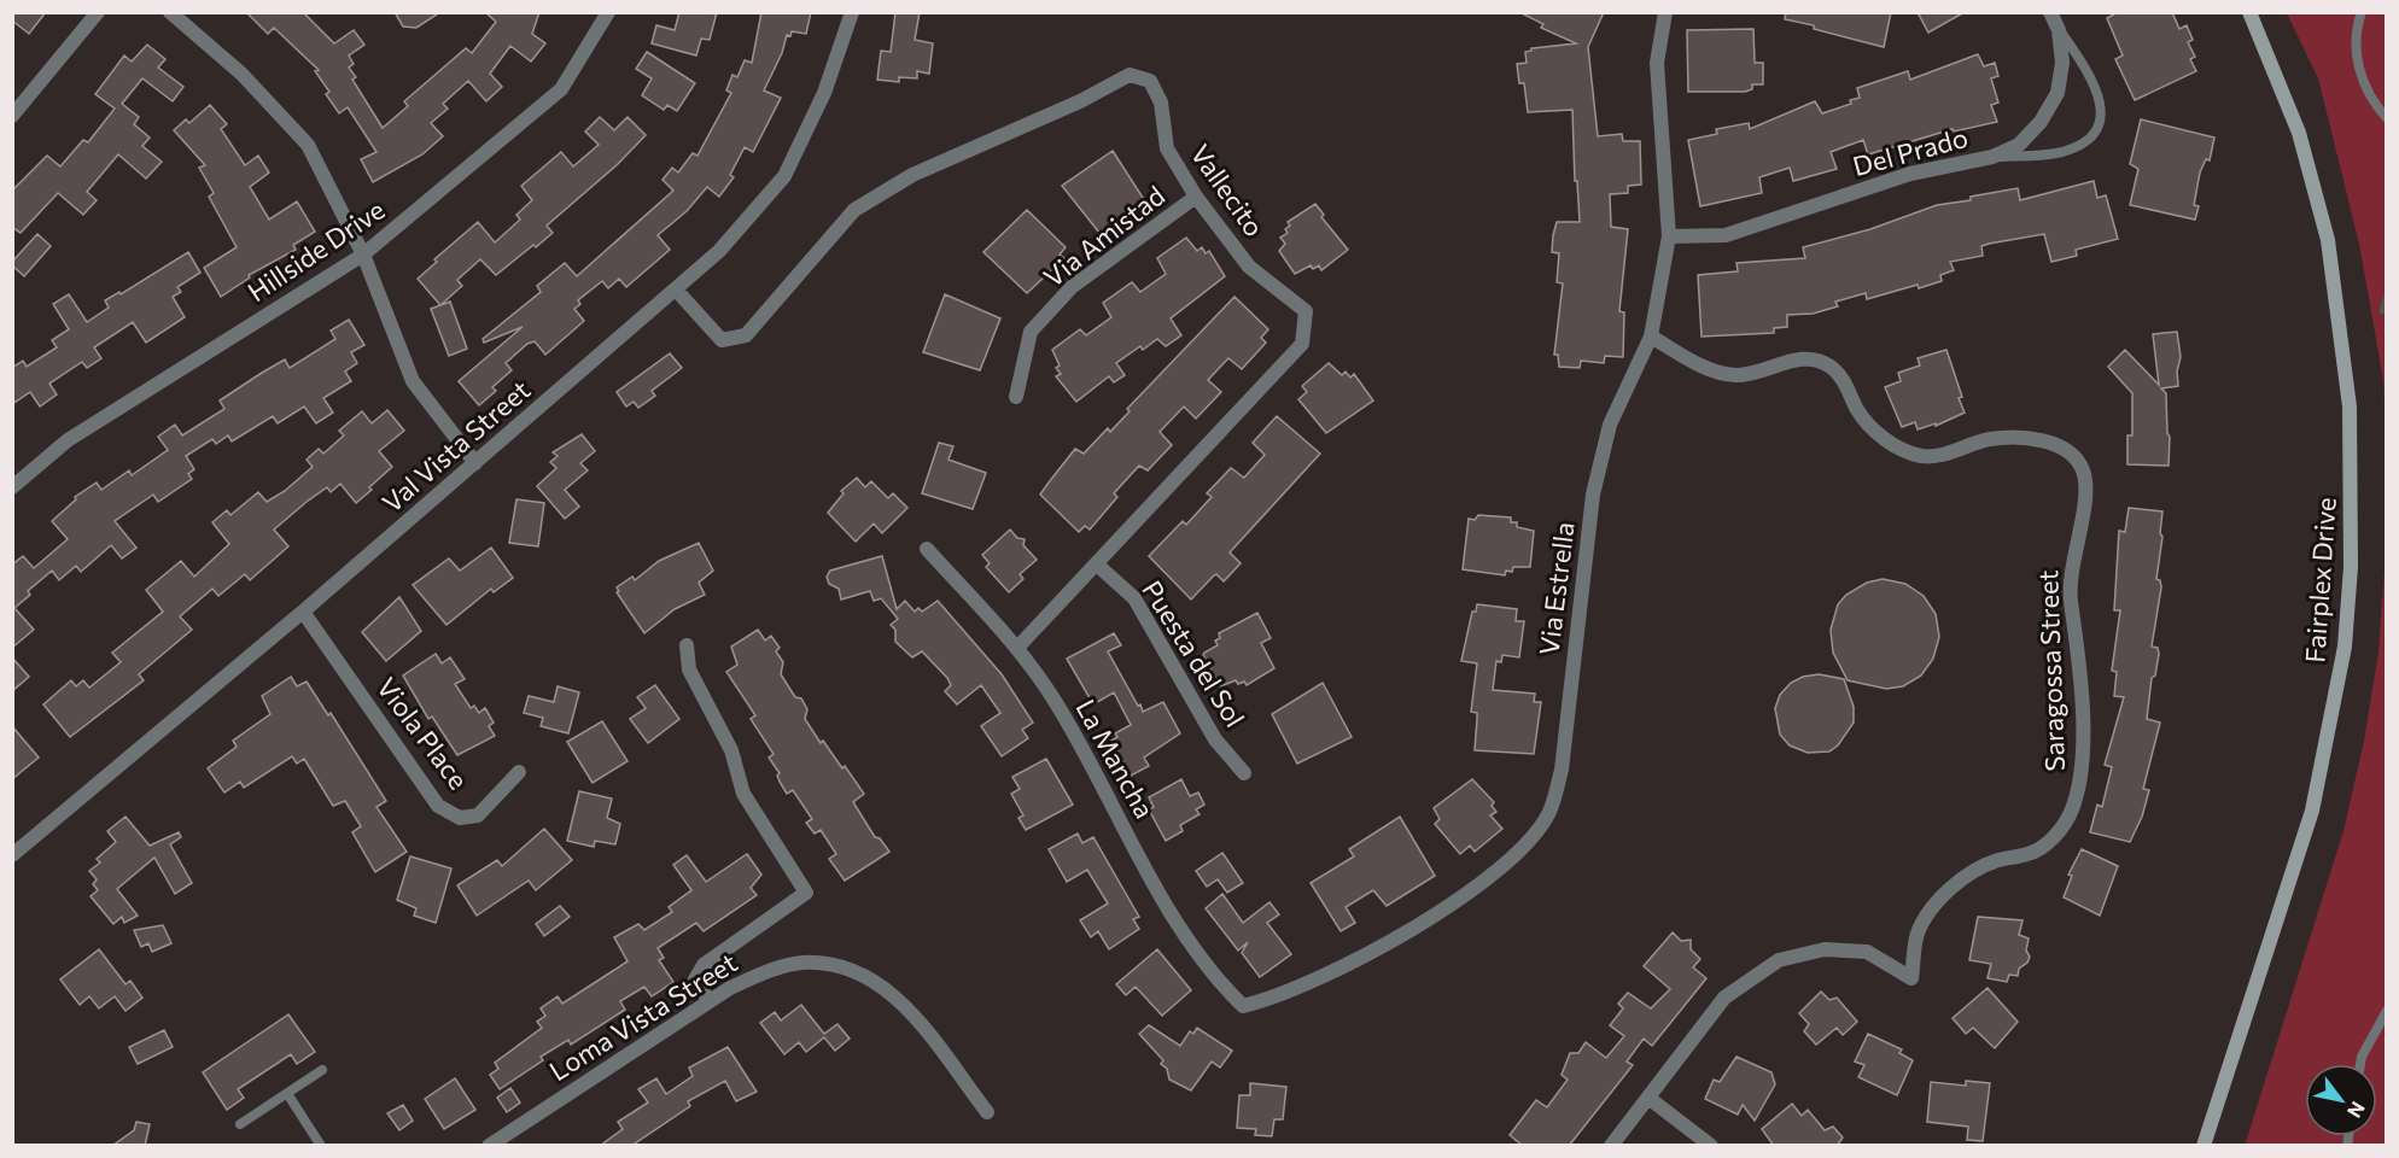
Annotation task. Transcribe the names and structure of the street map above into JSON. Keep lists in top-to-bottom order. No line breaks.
{"streets":{"main road":["Fairplex Drive"],"street":["Del Prado","Vallecito","Via Amistad","Hillside Drive","Val Vista Street","Via Estrella","Puesta del Sol","Saragossa Street","Viola Place","La Mancha","Loma Vista Street"]},"crossings":[["Del Prado","Via Estrella"],["Vallecito","Via Amistad"],["Vallecito","Val Vista Street"],["Vallecito","Puesta del Sol"],["Vallecito","La Mancha"],["Val Vista Street","Viola Place"],["Via Estrella","Saragossa Street"],["Via Estrella","La Mancha"]],"north":"bottom right"}
